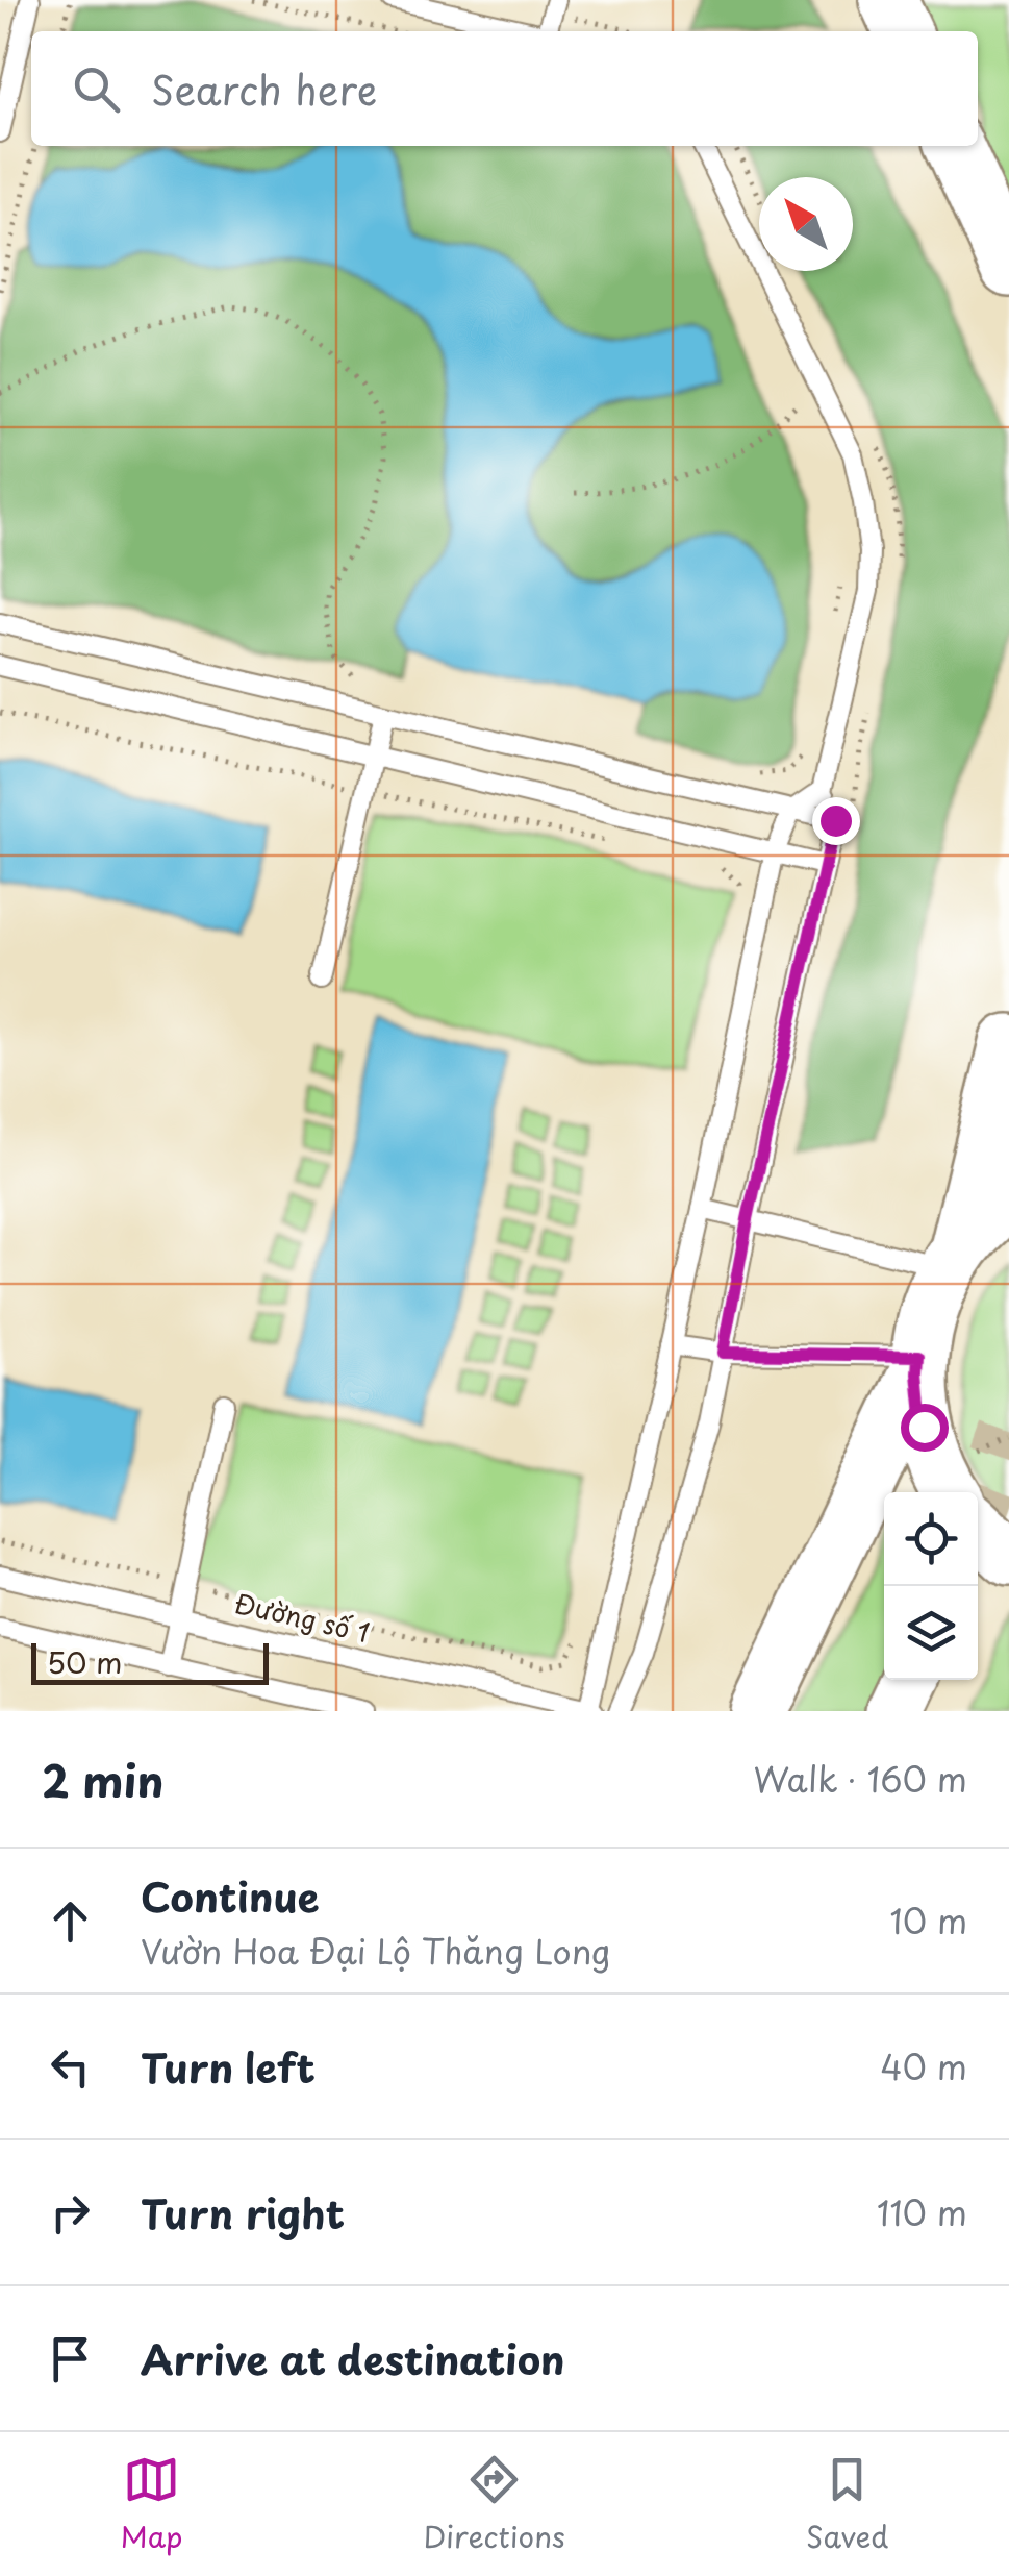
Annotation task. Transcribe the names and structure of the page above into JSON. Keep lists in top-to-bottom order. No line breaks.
{"streets":{"lane":["Đường số 1"]},"scale_bar":"50 m","north":"top left","page":{"search":"Search here","scale":"50 m","heading":["2 min","Walk · 160 m"],"list":[["Continue","Vườn Hoa Đại Lộ Thăng Long","10 m"],["Turn left","40 m"],["Turn right","110 m"],"Arrive at destination"],"nav":["Map","Directions","Saved"]}}
